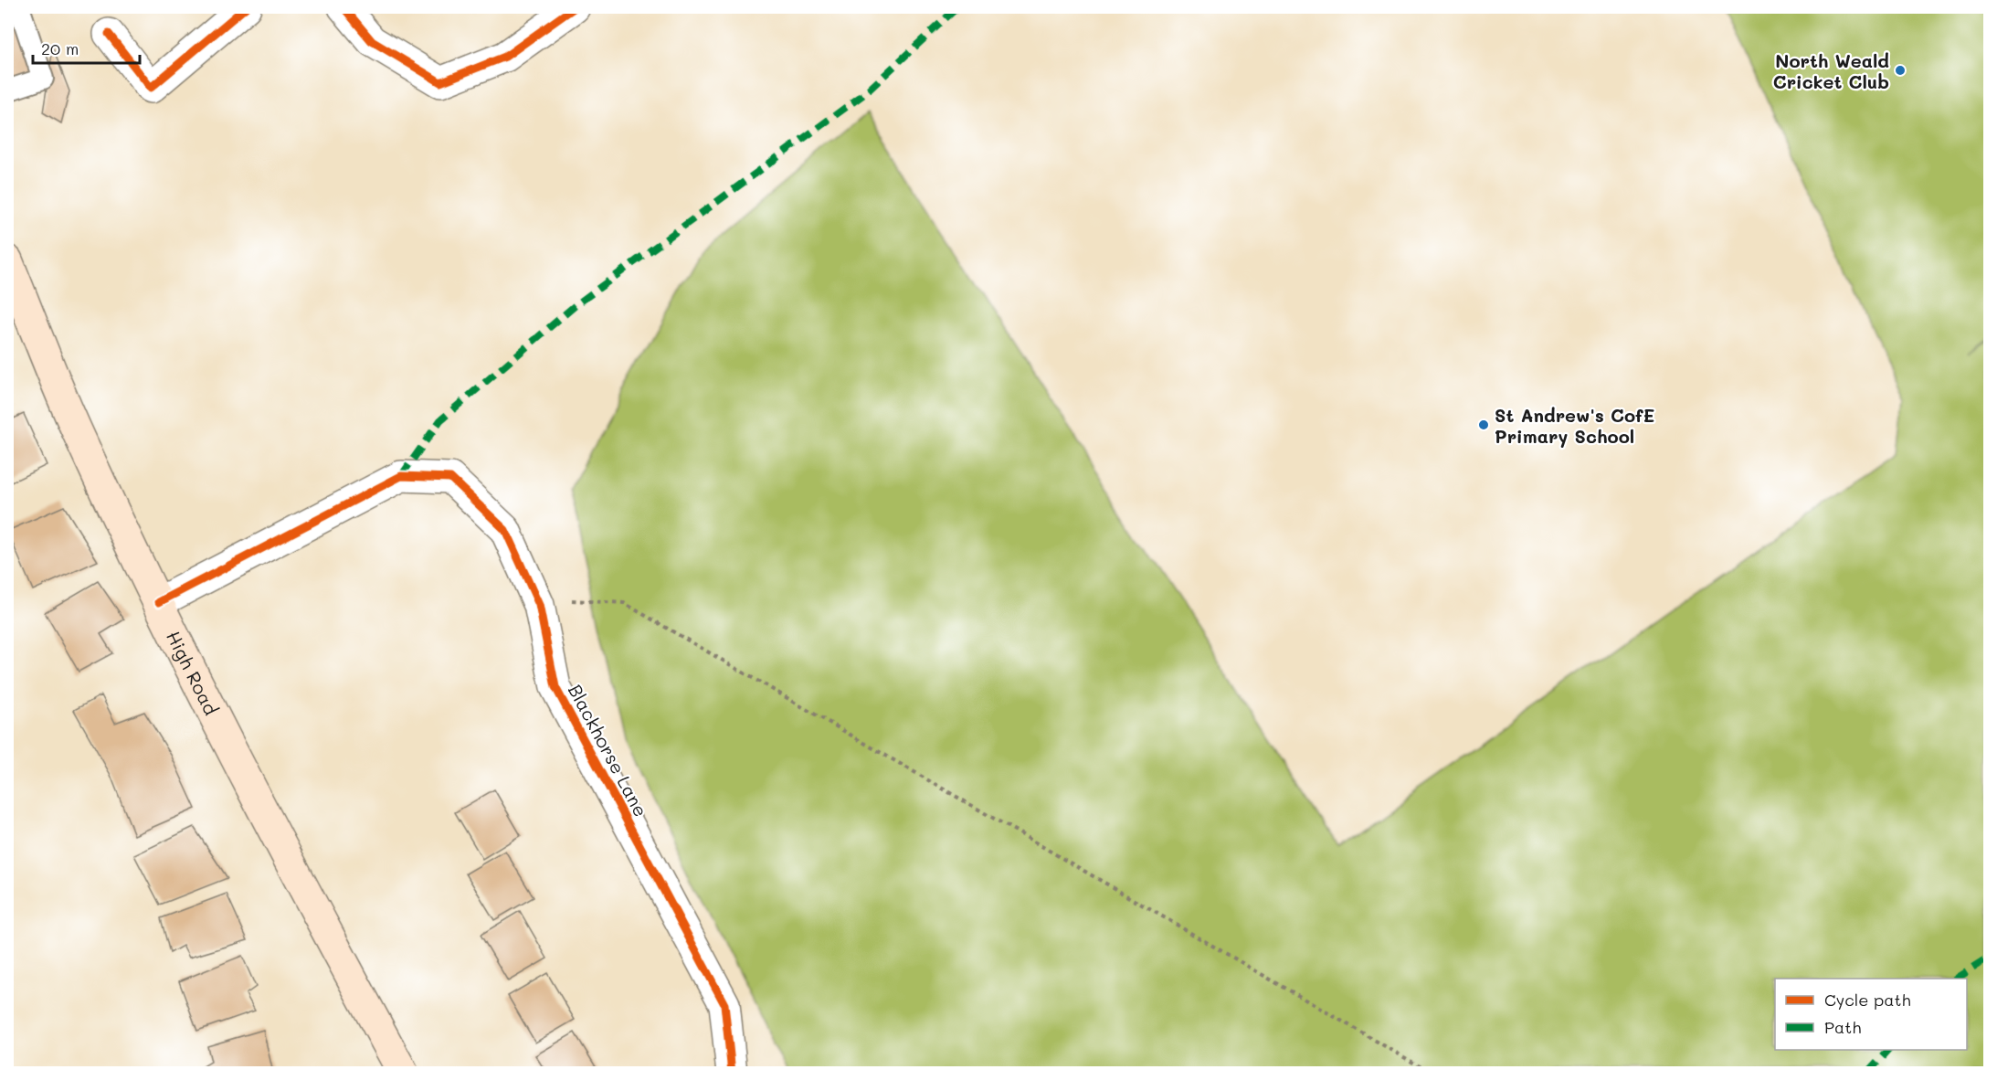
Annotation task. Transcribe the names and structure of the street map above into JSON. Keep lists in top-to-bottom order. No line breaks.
{"streets":{"main road":["High Road"],"street":["Blackhorse Lane"]},"crossings":[["High Road","Blackhorse Lane"]],"places":["North Weald Cricket Club","St Andrew's CofE Primary School"],"legend":["Cycle path","Path"],"scale_bar":"20 m"}
